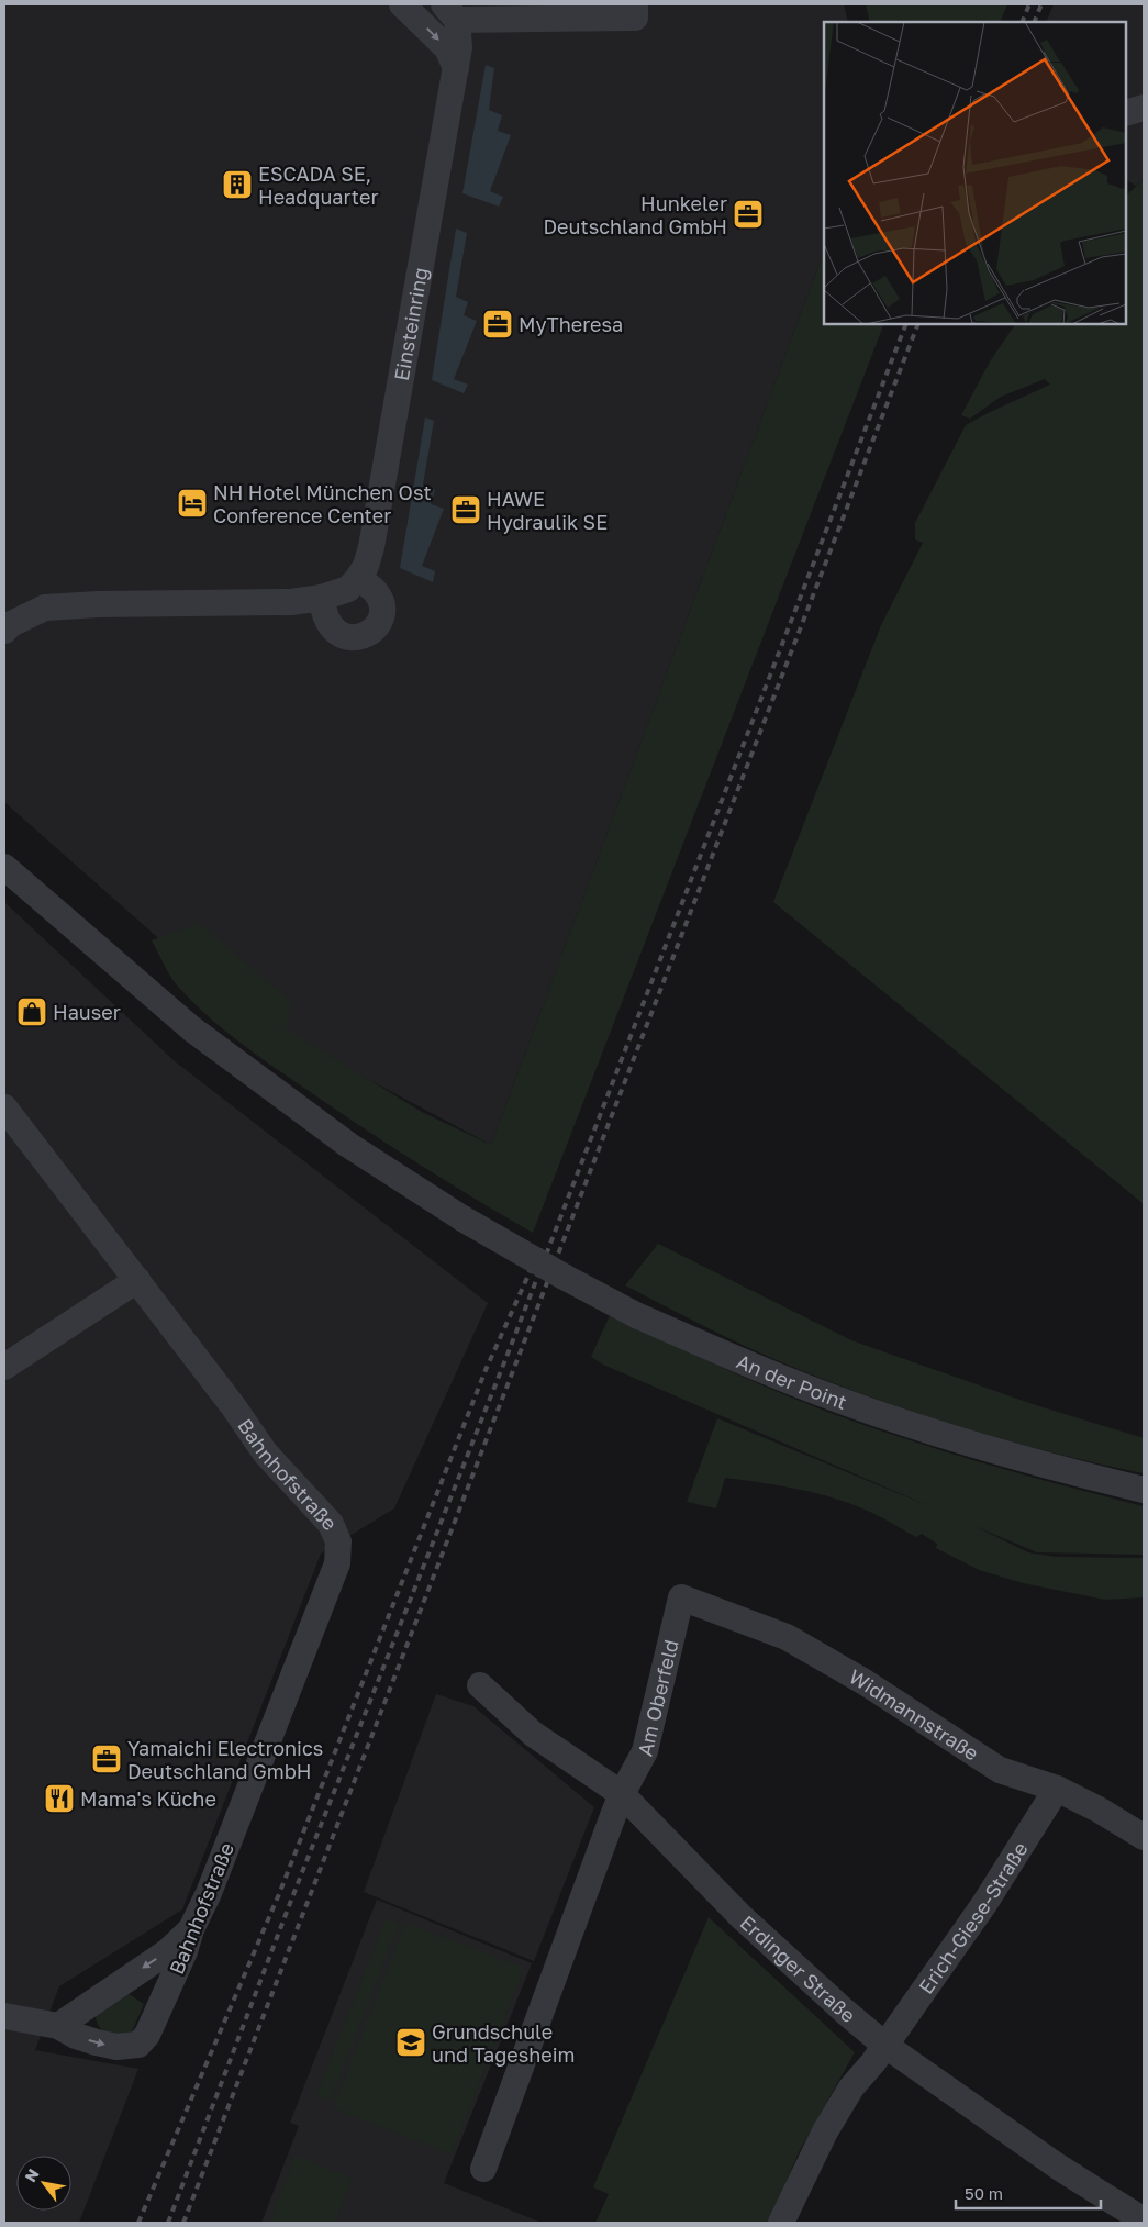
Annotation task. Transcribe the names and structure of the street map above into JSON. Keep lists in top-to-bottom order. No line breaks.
{"streets":{"street":["Einsteinring","An der Point","Bahnhofstraße","Am Oberfeld","Widmannstraße","Erich-Giese-Straße","Erdinger Straße"]},"crossings":[["Am Oberfeld","Widmannstraße"],["Am Oberfeld","Erdinger Straße"],["Widmannstraße","Erich-Giese-Straße"],["Erich-Giese-Straße","Erdinger Straße"]],"places":{"building":["ESCADA SE, Headquarter"],"office":["Hunkeler Deutschland GmbH","MyTheresa","HAWE Hydraulik SE","Yamaichi Electronics Deutschland GmbH"],"hotel":["NH Hotel München Ost Conference Center"],"shop":["Hauser"],"restaurant":["Mama's Küche"],"school or university":["Grundschule und Tagesheim"]},"scale_bar":"50 m","north":"top left"}
